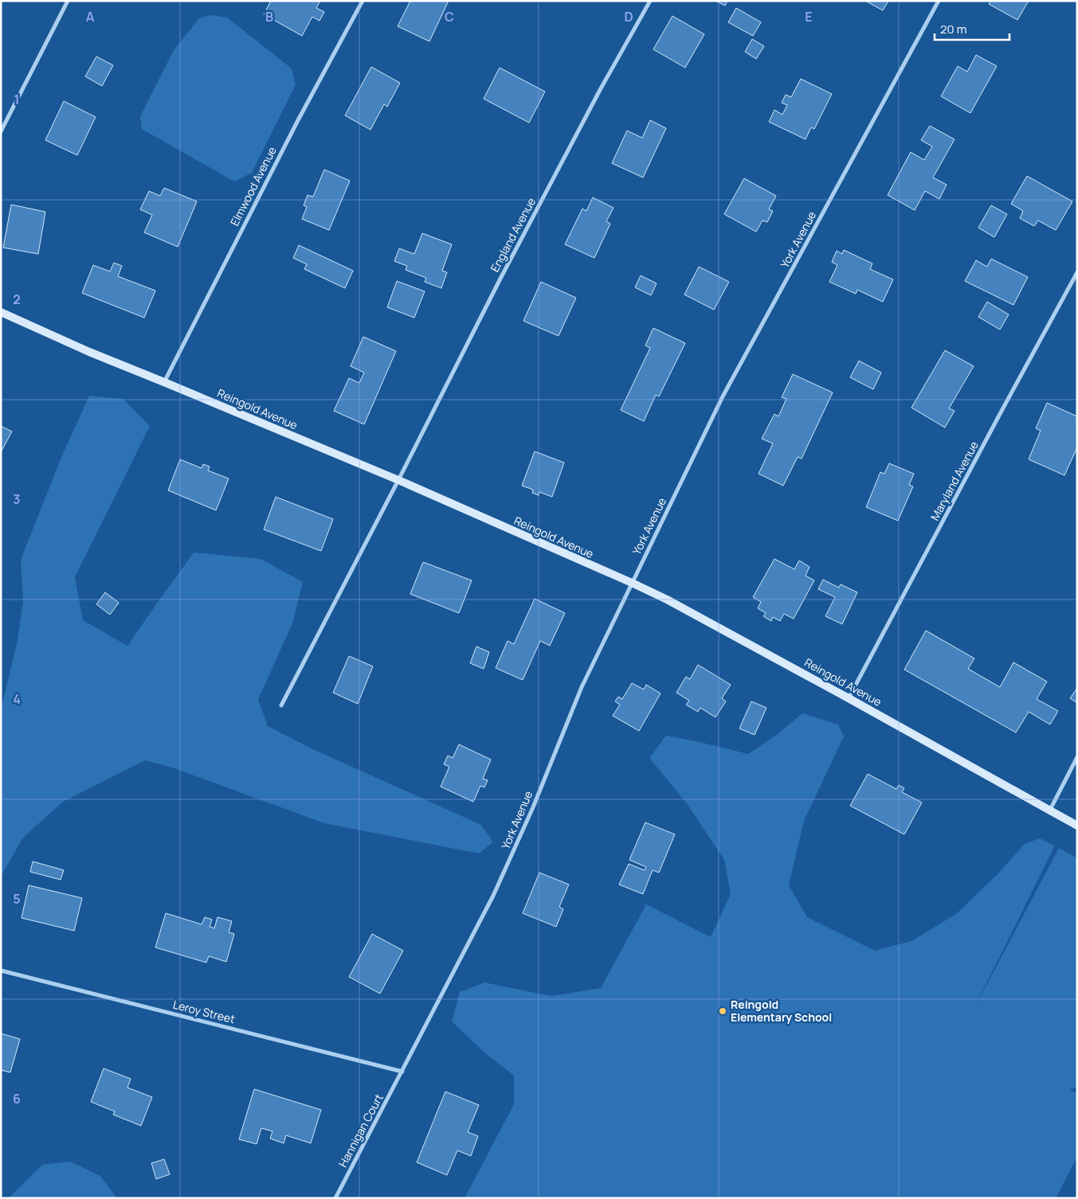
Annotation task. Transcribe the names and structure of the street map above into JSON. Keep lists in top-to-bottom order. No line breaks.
{"streets":{"street":["Elmwood Avenue","England Avenue","York Avenue","Reingold Avenue","Maryland Avenue","Leroy Street","Hannigan Court"]},"crossings":[["Elmwood Avenue","Reingold Avenue"],["England Avenue","Reingold Avenue"],["York Avenue","Reingold Avenue"],["York Avenue","Leroy Street"],["York Avenue","Hannigan Court"],["Reingold Avenue","Maryland Avenue"],["Leroy Street","Hannigan Court"]],"places":["Reingold Elementary School"],"scale_bar":"20 m","grid":{"columns":["A","B","C","D","E"],"rows":["1","2","3","4","5","6"]}}
